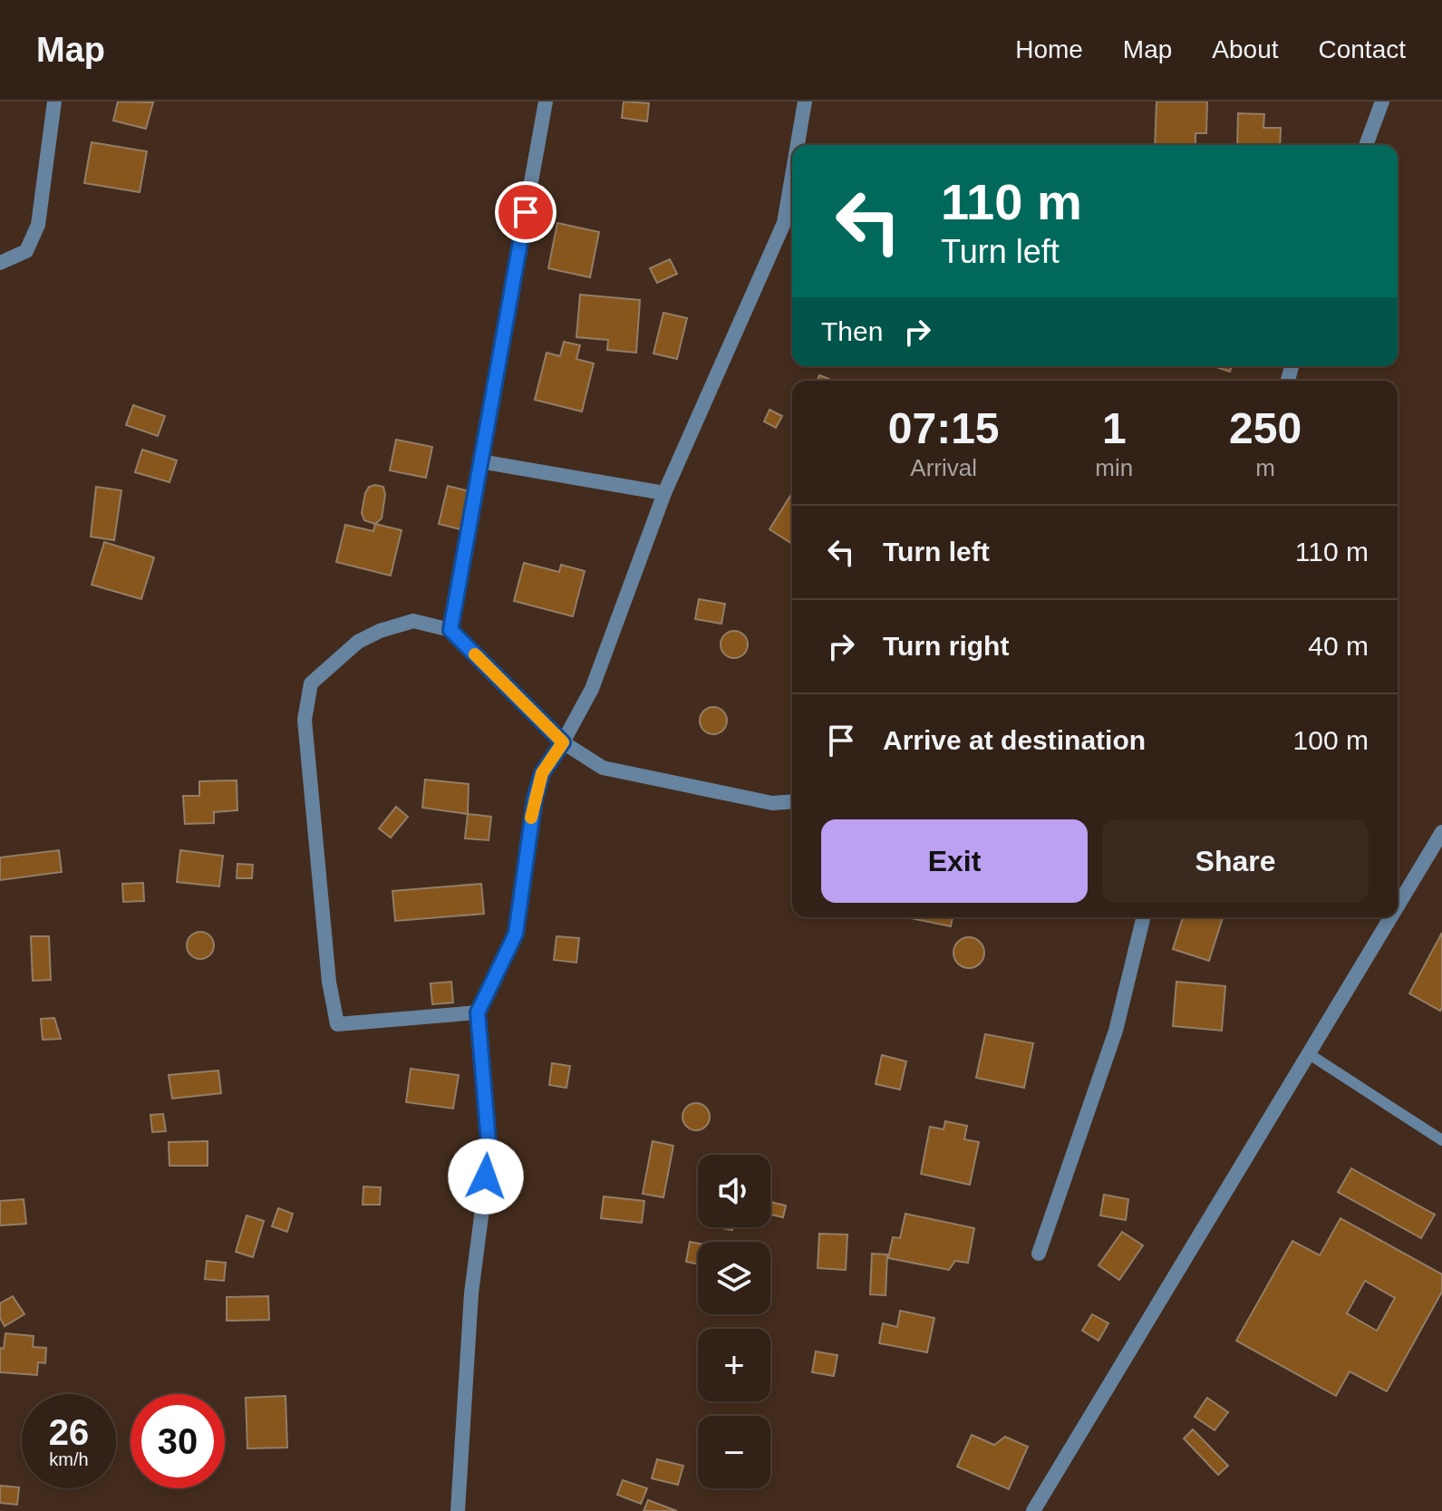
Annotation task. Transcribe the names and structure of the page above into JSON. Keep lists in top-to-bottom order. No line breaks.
{"page":{"header":"Map","nav":["Home","Map","About","Contact"],"turn":["110 m","Turn left"],"then":"Then","eta":["07:15","Arrival","1","min","250","m"],"list":[{"name":"Turn left","value":"110 m"},{"name":"Turn right","value":"40 m"},{"name":"Arrive at destination","value":"100 m"}],"buttons":["Exit","Share"],"map_buttons":["+","−"],"speed":"26 km/h","limit":"30"}}
